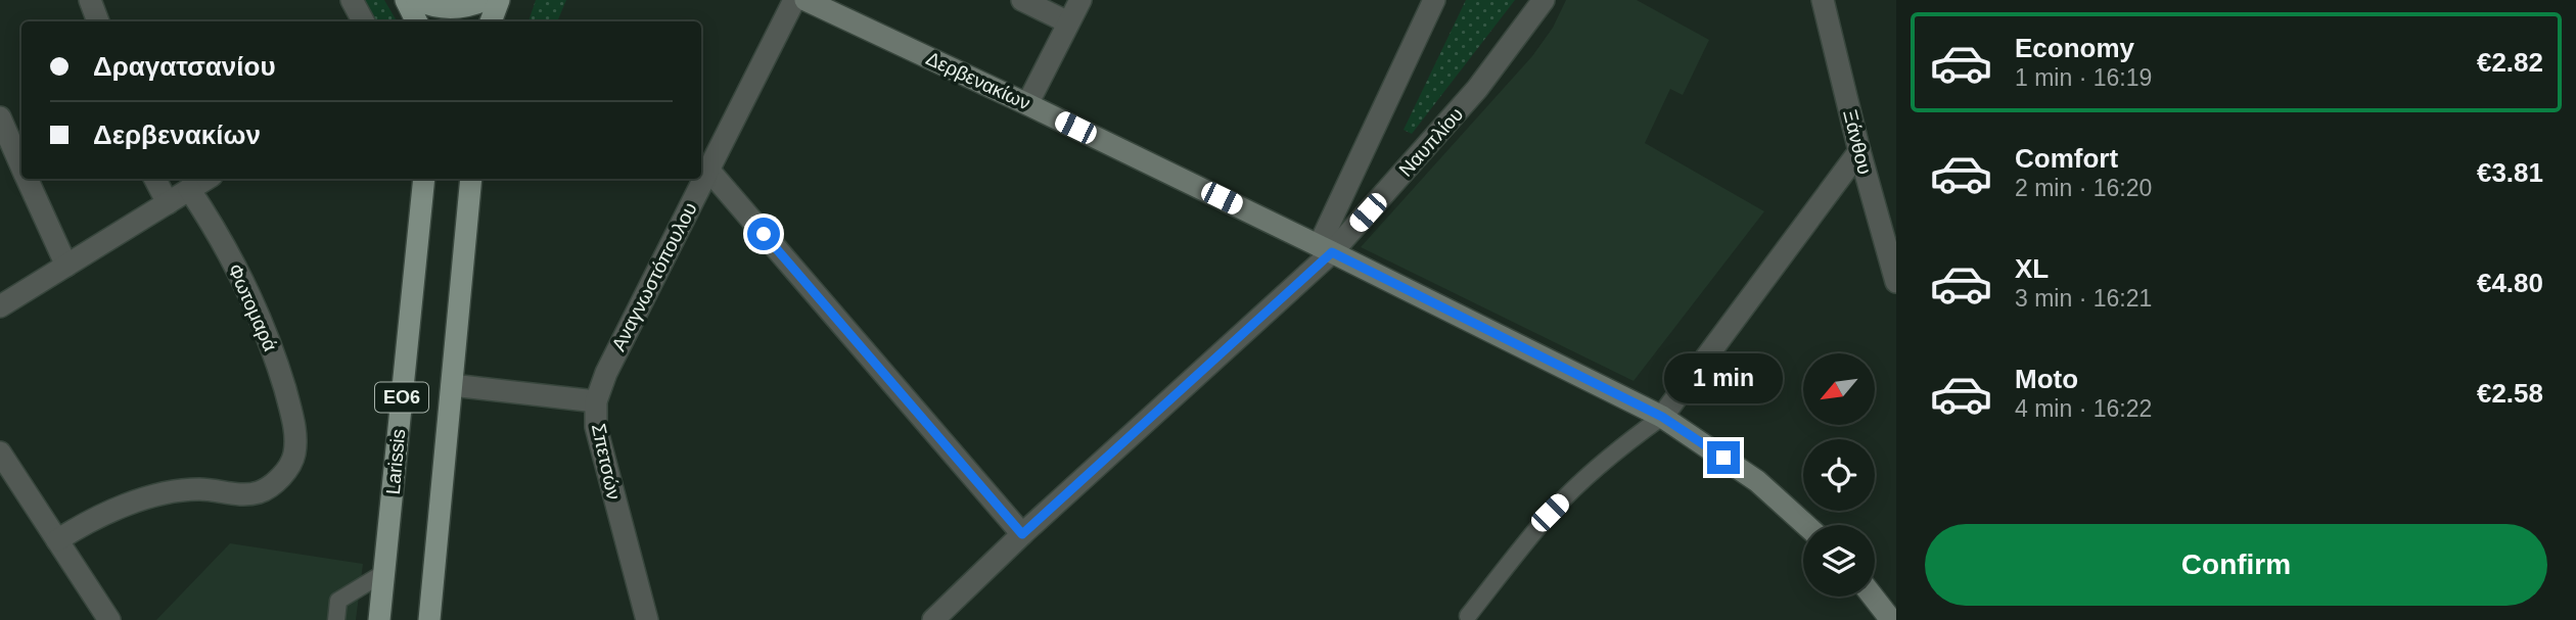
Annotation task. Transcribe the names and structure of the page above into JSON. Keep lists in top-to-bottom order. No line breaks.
{"streets":{"main road":["Δερβενακίων","ΕΟ6","Larissis"],"street":["Ναυπλίου","Ξάνθου","Αναγνωστόπουλου","Φωτομαρά","Σπετσών"]},"crossings":[["Δερβενακίων","Ναυπλίου"],["Αναγνωστόπουλου","Σπετσών"],["ΕΟ6","Σπετσών"]],"north":"bottom left","page":{"list":[{"name":"Economy","note":"1 min · 16:19","value":"€2.82"},{"name":"Comfort","note":"2 min · 16:20","value":"€3.81"},{"name":"XL","note":"3 min · 16:21","value":"€4.80"},{"name":"Moto","note":"4 min · 16:22","value":"€2.58"}],"banner":["Δραγατσανίου","Δερβενακίων"],"bubble":"1 min","buttons":"Confirm"}}
